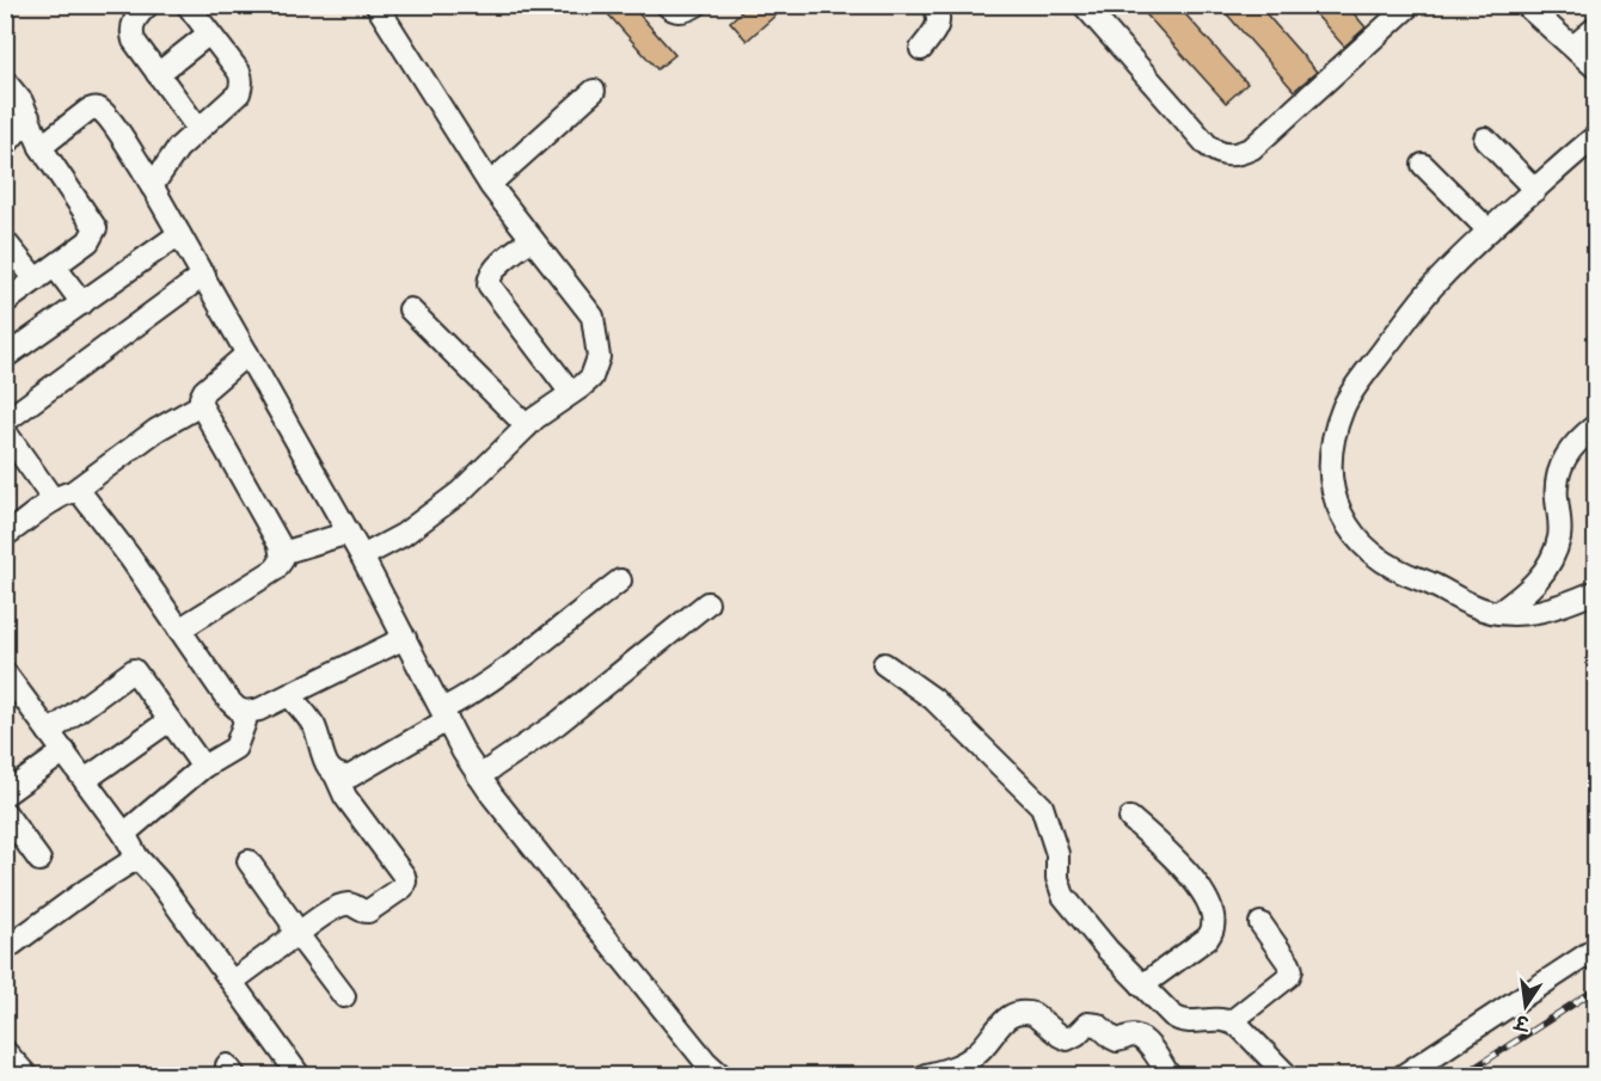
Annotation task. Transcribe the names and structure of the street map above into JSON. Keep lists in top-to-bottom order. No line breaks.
{"north":"bottom"}
